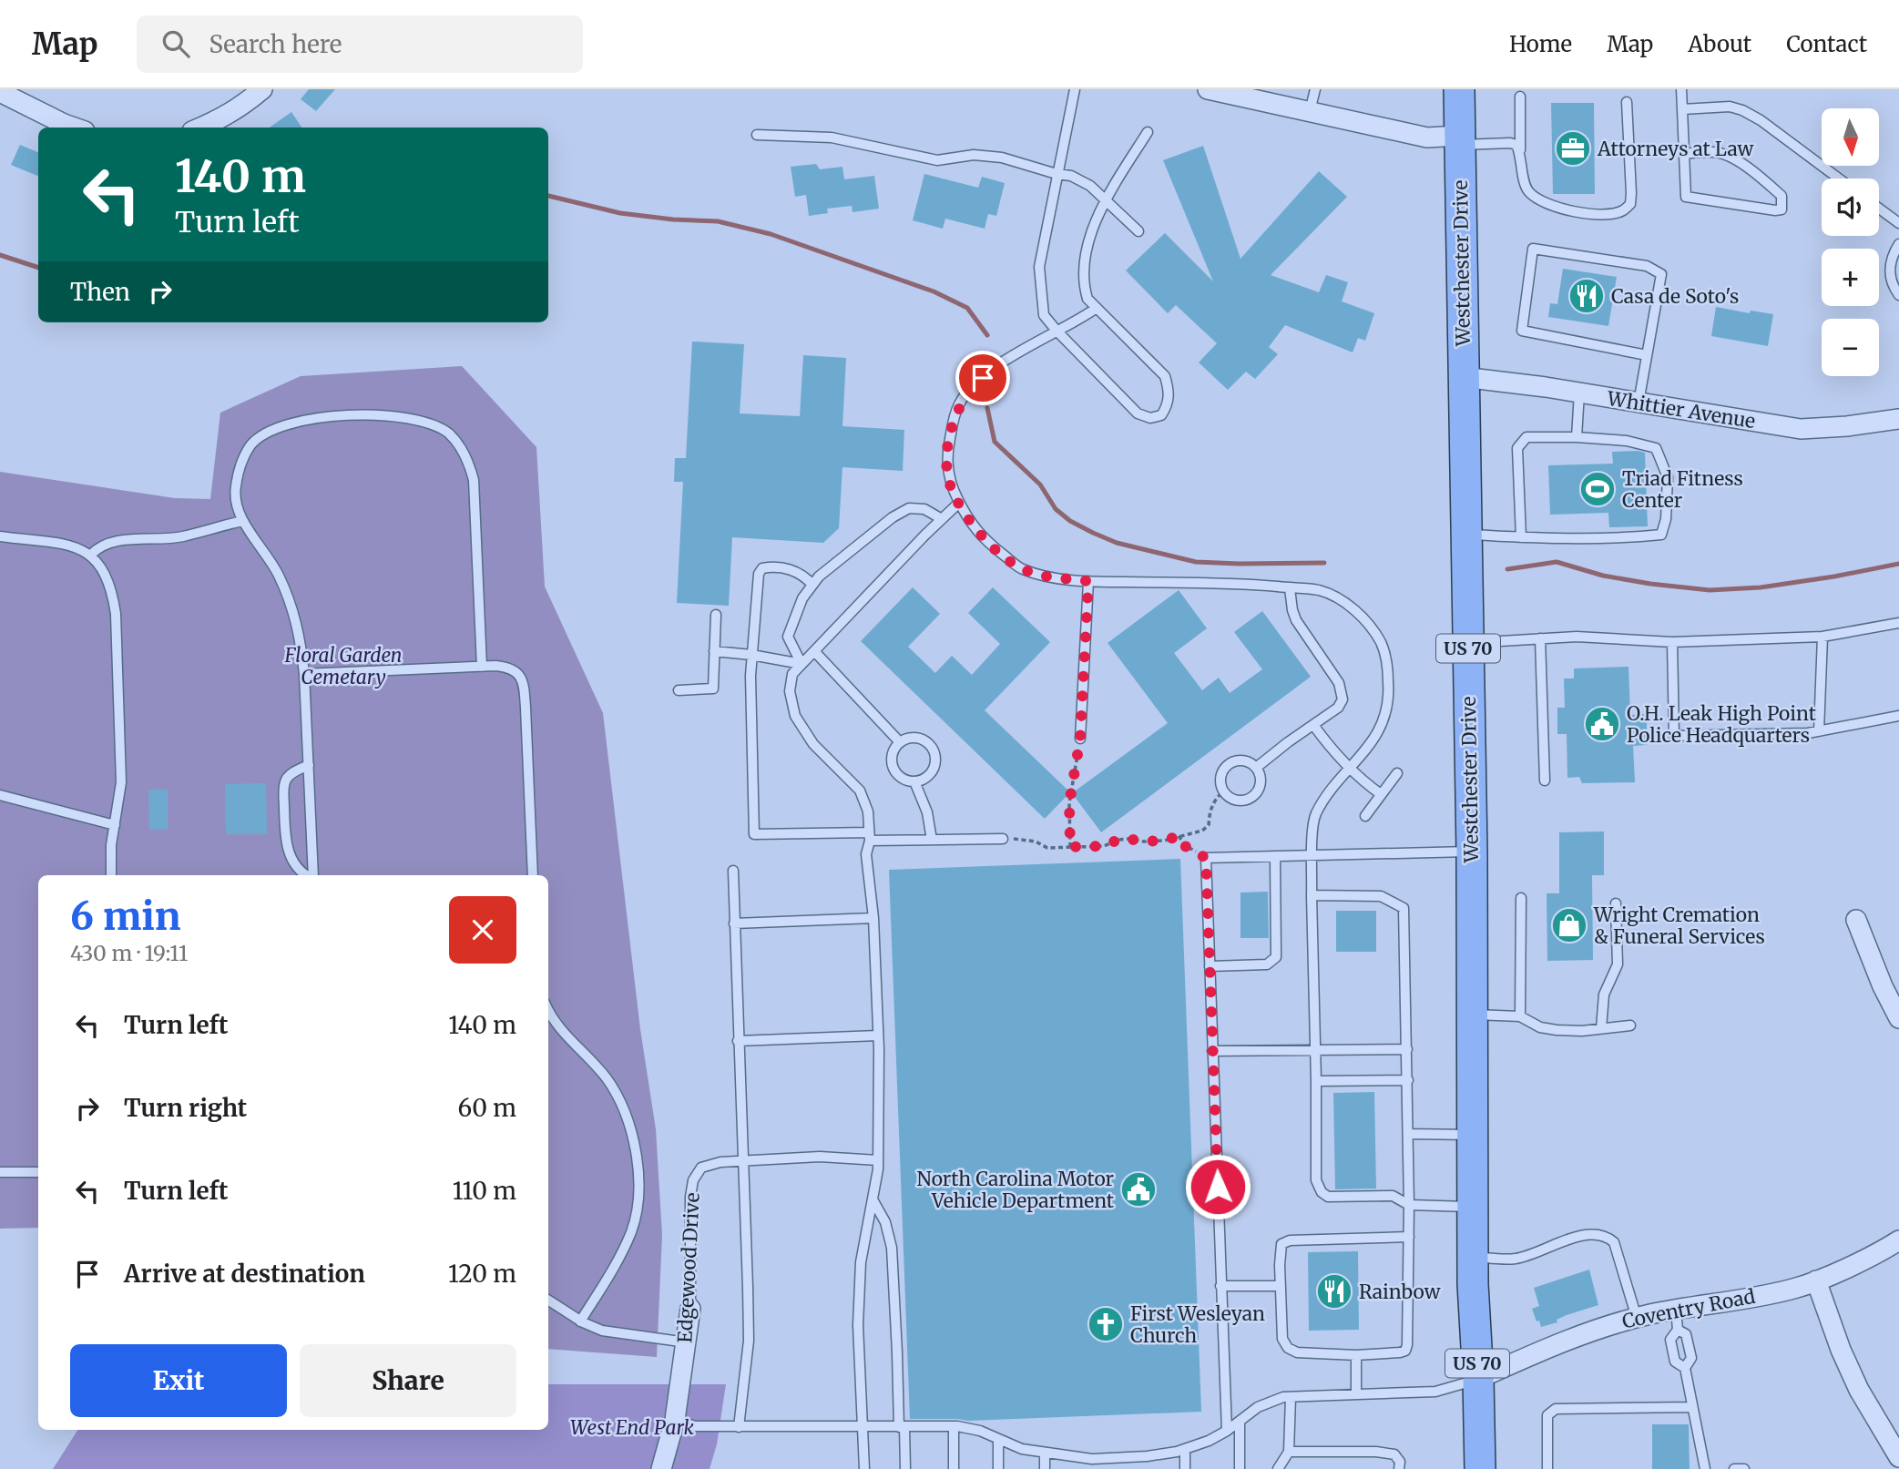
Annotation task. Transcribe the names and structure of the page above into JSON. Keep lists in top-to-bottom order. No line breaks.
{"streets":{"main road":["Westchester Drive","US 70"],"street":["Whittier Avenue","Edgewood Drive","Coventry Road"]},"crossings":[["Westchester Drive","Whittier Avenue"],["Westchester Drive","Coventry Road"]],"parks":["Floral Garden Cemetary","West End Park"],"places":{"office":["Attorneys at Law"],"restaurant":["Casa de Soto's","Rainbow"],"sports":["Triad Fitness Center"],"public building":["O.H. Leak High Point Police Headquarters","North Carolina Motor Vehicle Department"],"shop":["Wright Cremation & Funeral Services"],"church":["First Wesleyan Church"]},"north":"bottom","page":{"header":"Map","search":"Search here","nav":["Home","Map","About","Contact"],"map_buttons":["+","−"],"turn":["140 m","Turn left"],"then":"Then","heading":["6 min","430 m · 19:11"],"list":[{"name":"Turn left","value":"140 m"},{"name":"Turn right","value":"60 m"},{"name":"Turn left","value":"110 m"},{"name":"Arrive at destination","value":"120 m"}],"buttons":["Exit","Share"]}}
